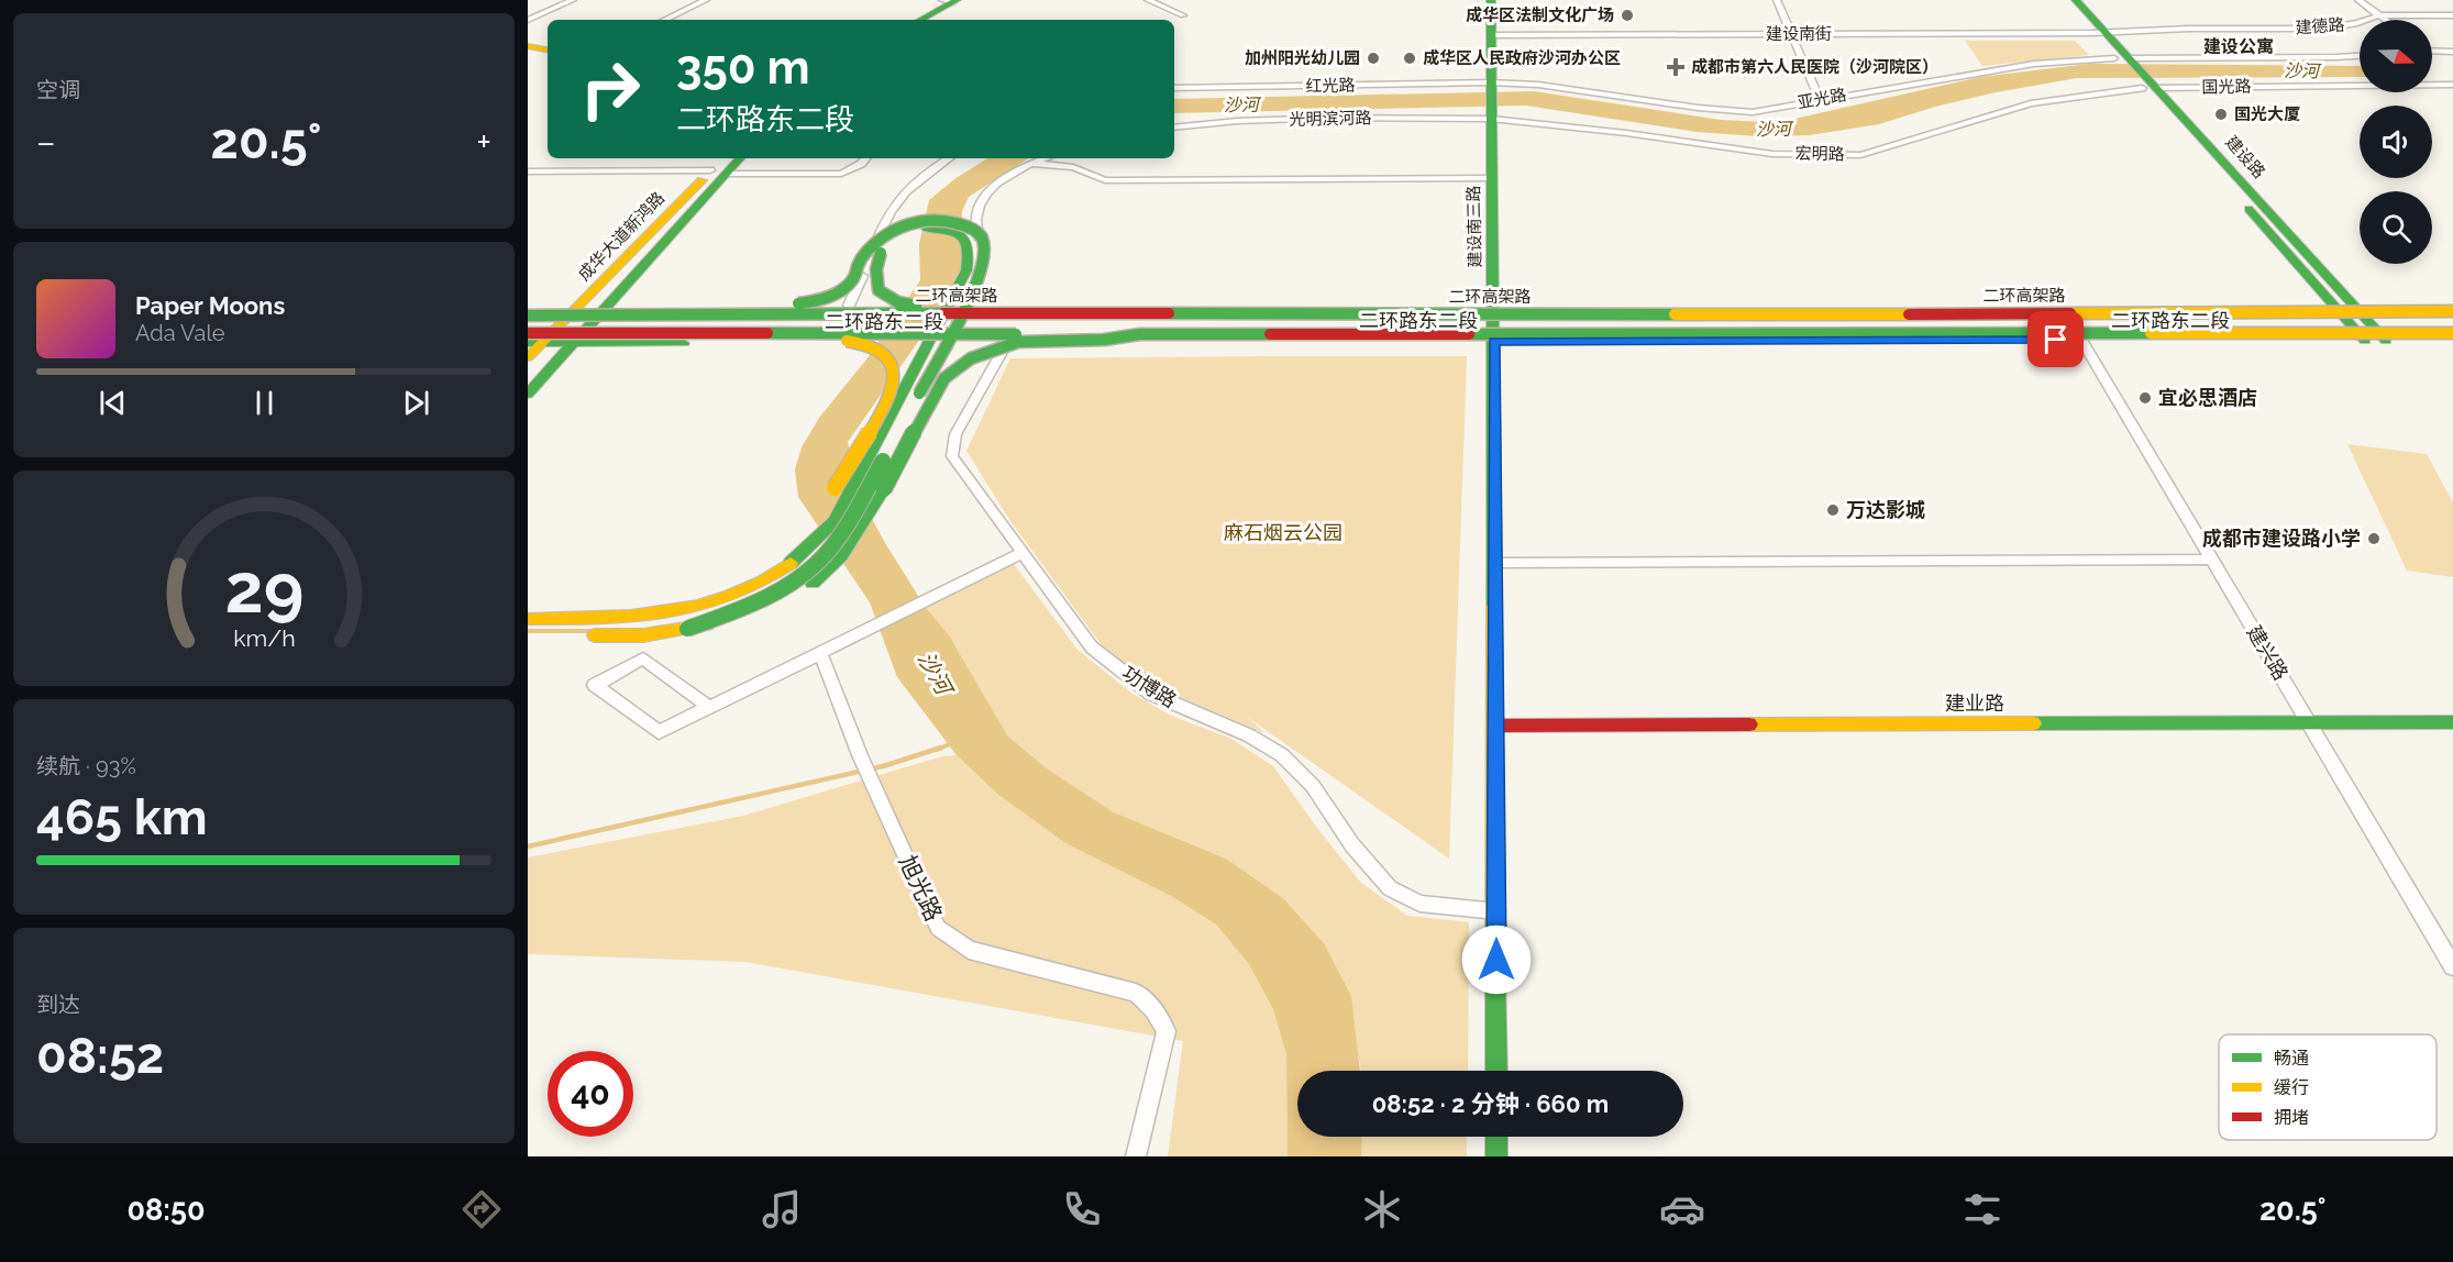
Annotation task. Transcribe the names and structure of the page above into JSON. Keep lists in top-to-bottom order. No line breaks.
{"streets":{"main road":["建设路","建设南三路","成华大道新鸿路","二环高架路","二环路东二段","建业路"],"street":["建德路","建设南街","红光路","国光路","亚光路","光明滨河路","宏明路","建兴路","功博路","旭光路"]},"crossings":[["建德路","建设南街"],["建德路","建设路"],["建设南街","建设路"],["建设南街","建设南三路"],["红光路","亚光路"],["红光路","建设南三路"],["国光路","宏明路"],["国光路","建设路"],["亚光路","建设路"],["亚光路","建设南三路"],["光明滨河路","宏明路"],["光明滨河路","建设南三路"],["宏明路","建设路"],["宏明路","建设南三路"],["建设路","二环路东二段"],["建设南三路","二环路东二段"],["建设南三路","功博路"],["建设南三路","建业路"],["成华大道新鸿路","二环路东二段"],["二环路东二段","建兴路"],["二环路东二段","功博路"],["建兴路","建业路"]],"districts":["建设公寓"],"water":["沙河"],"parks":["麻石烟云公园"],"places":{"other":["成华区法制文化广场","加州阳光幼儿园","成华区人民政府沙河办公区","国光大厦","宜必思酒店","万达影城","成都市建设路小学"],"health":["成都市第六人民医院（沙河院区）"]},"legend":["畅通","缓行","拥堵"],"north":"right","page":{"tile":["空调",["续航 · 93%","465 km"],["到达","08:52"]],"turn":["350 m","二环路东二段"],"heat":["−","20.5°","+"],"song":["Paper Moons","Ada Vale"],"limit":"40","trip":"08:52 · 2 分钟 · 660 m","tabs":["08:50","20.5°"],"gauge":["29","km/h"]}}
